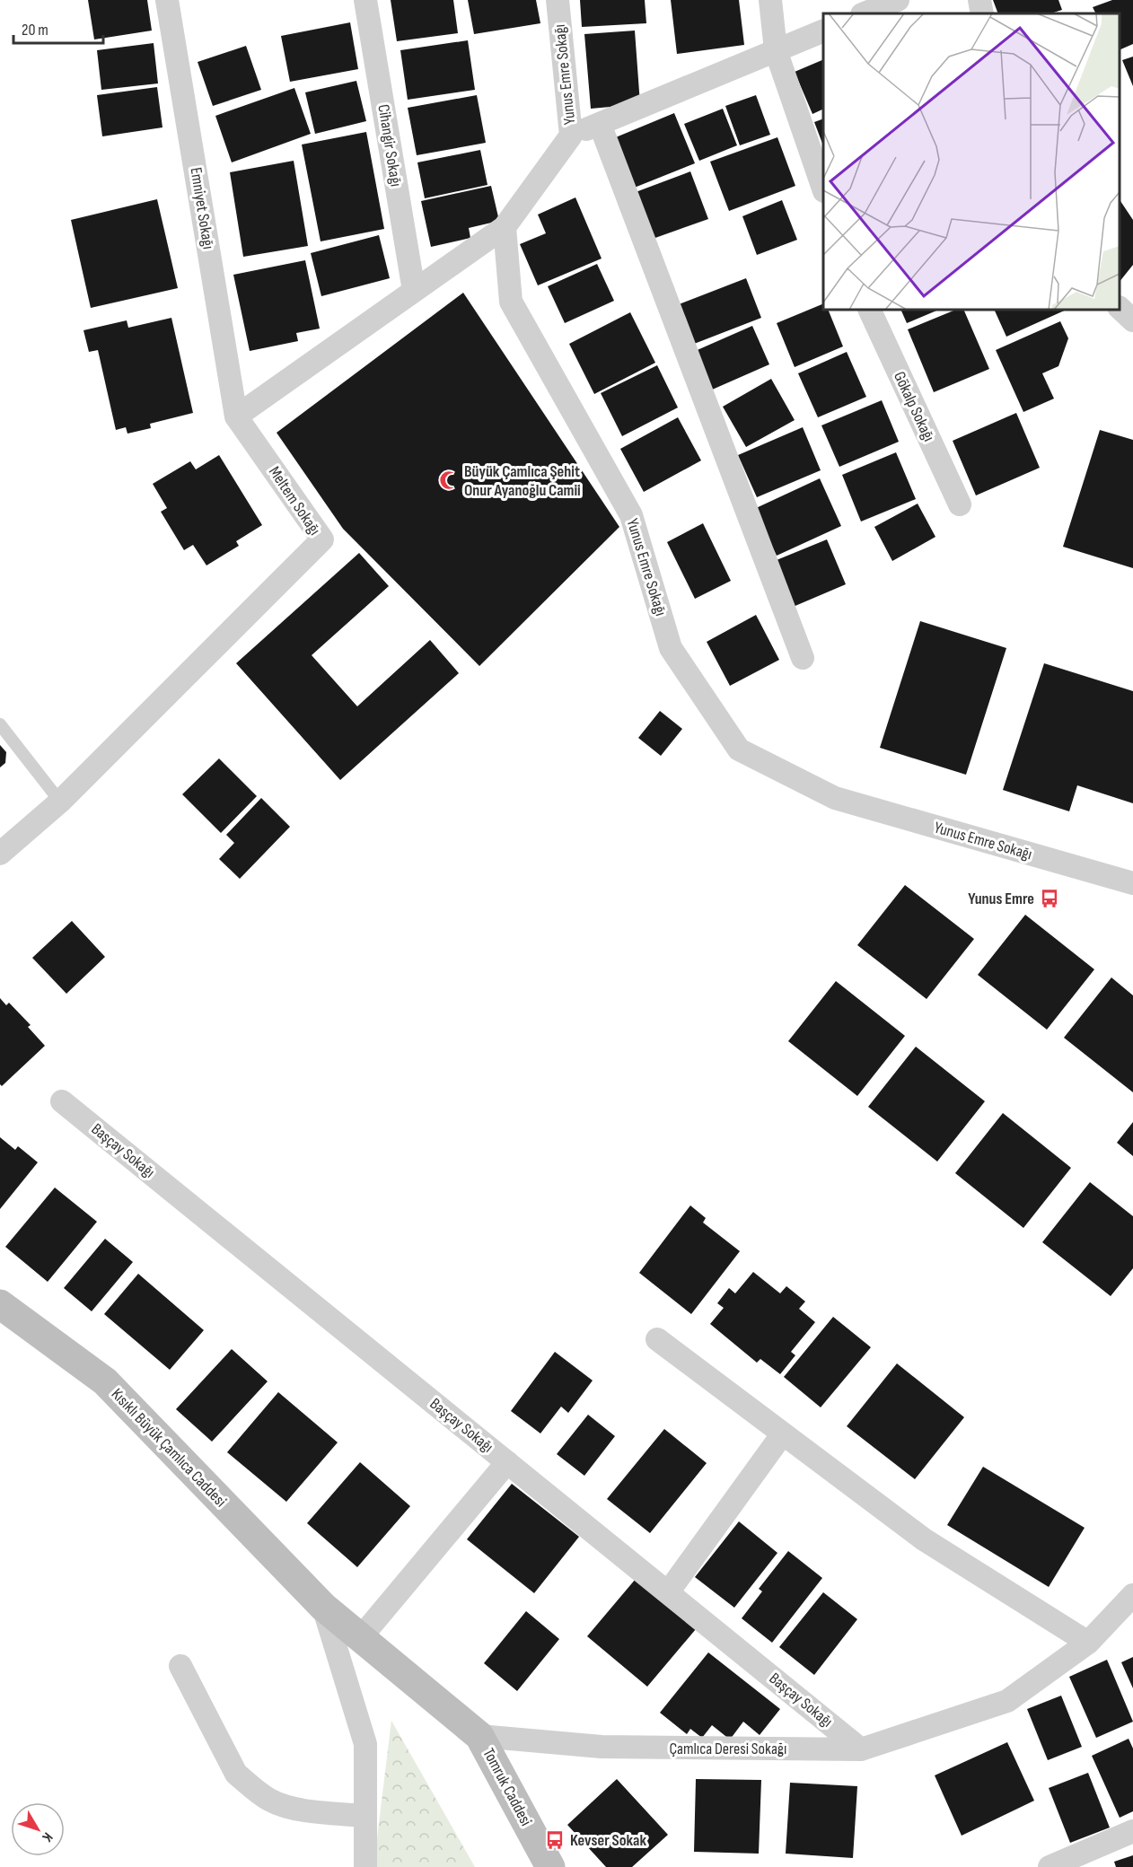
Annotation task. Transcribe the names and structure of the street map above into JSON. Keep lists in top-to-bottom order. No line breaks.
{"streets":{"main road":["Kısıklı Büyük Çamlıca Caddesi","Tomruk Caddesi"],"street":["Yunus Emre Sokağı","Cihangir Sokağı","Emniyet Sokağı","Gökalp Sokağı","Meltem Sokağı","Başçay Sokağı","Çamlıca Deresi Sokağı"]},"crossings":[["Emniyet Sokağı","Meltem Sokağı"],["Başçay Sokağı","Çamlıca Deresi Sokağı"],["Çamlıca Deresi Sokağı","Tomruk Caddesi"]],"places":{"mosque":["Büyük Çamlıca Şehit Onur Ayanoğlu Camii"],"bus stop":["Yunus Emre","Kevser Sokak"]},"scale_bar":"20 m","north":"bottom right"}
